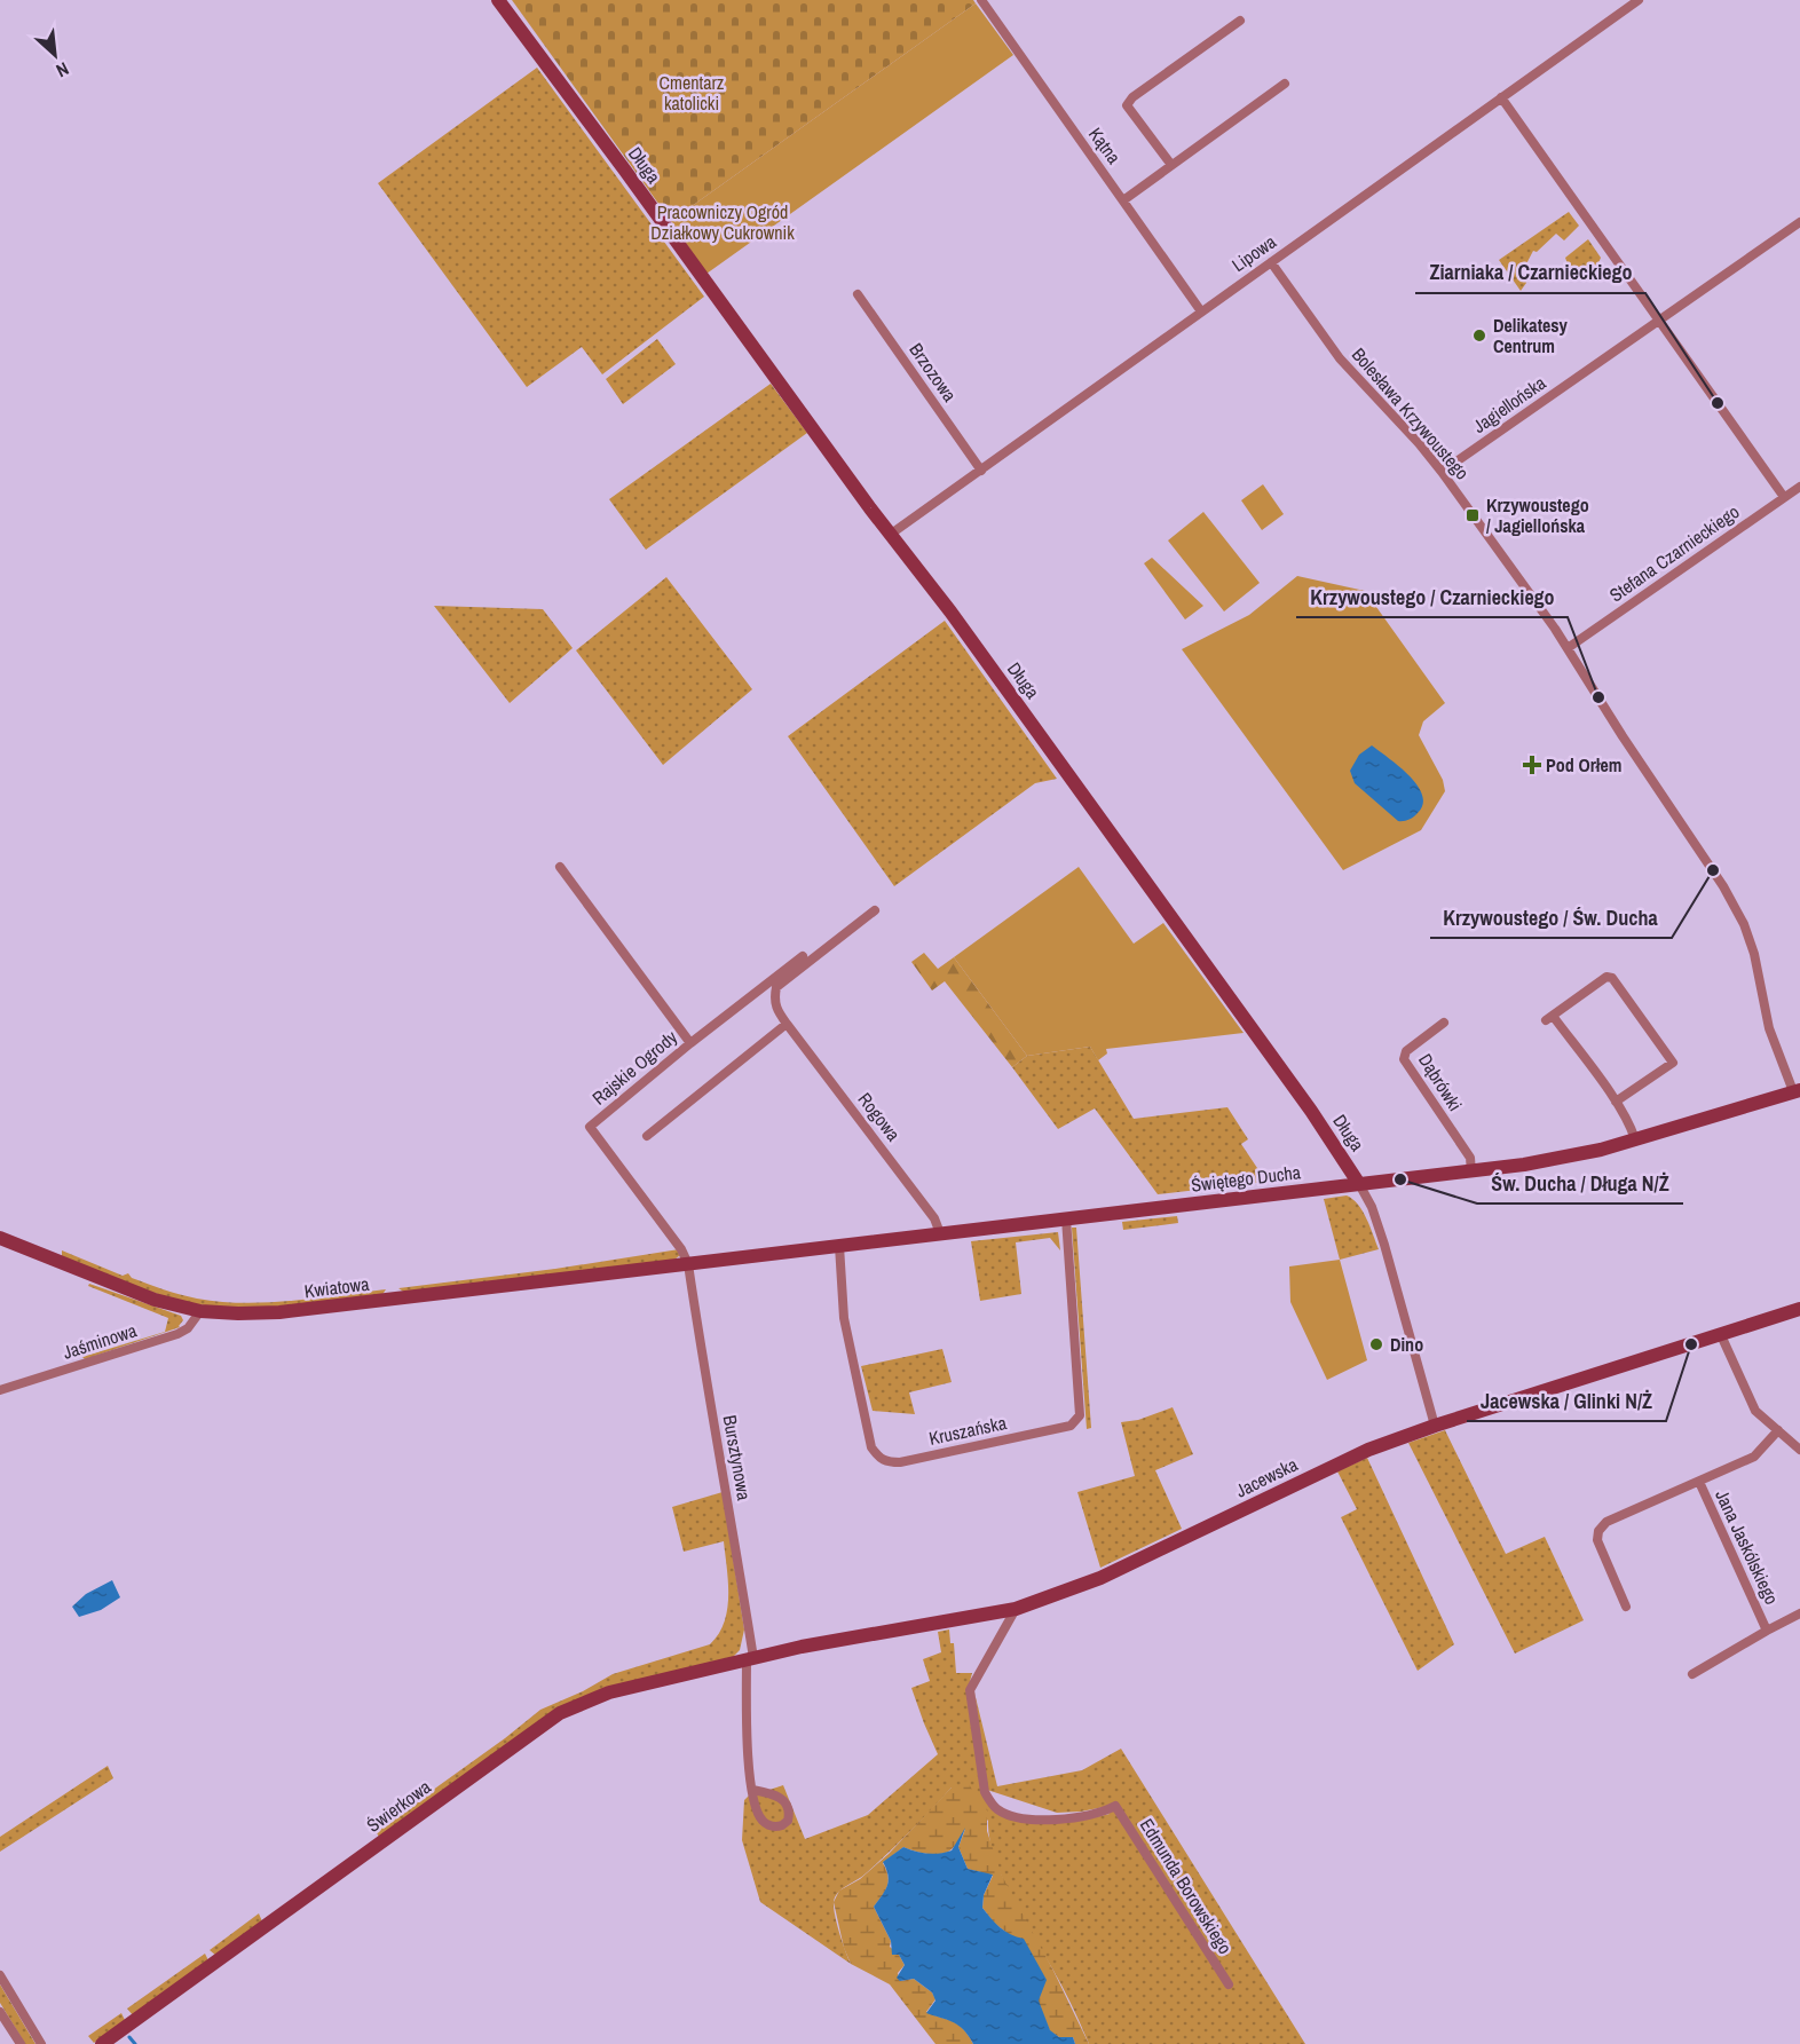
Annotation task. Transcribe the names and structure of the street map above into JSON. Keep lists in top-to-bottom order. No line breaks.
{"streets":{"street":["Kątna","Długa","Lipowa","Brzozowa","Jagiellońska","Bolesława Krzywoustego","Stefana Czarnieckiego","Rajskie Ogrody","Dąbrówki","Rogowa","Świętego Ducha","Kwiatowa","Jaśminowa","Kruszańska","Bursztynowa","Jacewska","Jana Jaskólskiego","Świerkowa","Edmunda Borowskiego"]},"crossings":[["Kątna","Lipowa"],["Długa","Lipowa"],["Długa","Świętego Ducha"],["Długa","Jacewska"],["Lipowa","Brzozowa"],["Lipowa","Bolesława Krzywoustego"],["Jagiellońska","Bolesława Krzywoustego"],["Bolesława Krzywoustego","Stefana Czarnieckiego"],["Bolesława Krzywoustego","Świętego Ducha"],["Rajskie Ogrody","Świętego Ducha"],["Rajskie Ogrody","Kwiatowa"],["Rajskie Ogrody","Bursztynowa"],["Dąbrówki","Świętego Ducha"],["Rogowa","Świętego Ducha"],["Świętego Ducha","Kwiatowa"],["Świętego Ducha","Kruszańska"],["Świętego Ducha","Bursztynowa"],["Kwiatowa","Jaśminowa"],["Kwiatowa","Bursztynowa"],["Bursztynowa","Jacewska"],["Bursztynowa","Świerkowa"],["Jacewska","Świerkowa"],["Jacewska","Edmunda Borowskiego"]],"parks":["Cmentarz katolicki","Pracowniczy Ogród Działkowy Cukrownik"],"places":{"other":["Delikatesy Centrum","Ziarniaka / Czarnieckiego","Krzywoustego / Czarnieckiego","Krzywoustego / Św. Ducha","Św. Ducha / Długa N/Ż","Dino","Jacewska / Glinki N/Ż"],"transit":["Krzywoustego / Jagiellońska"],"health":["Pod Orłem"]},"north":"bottom right"}
